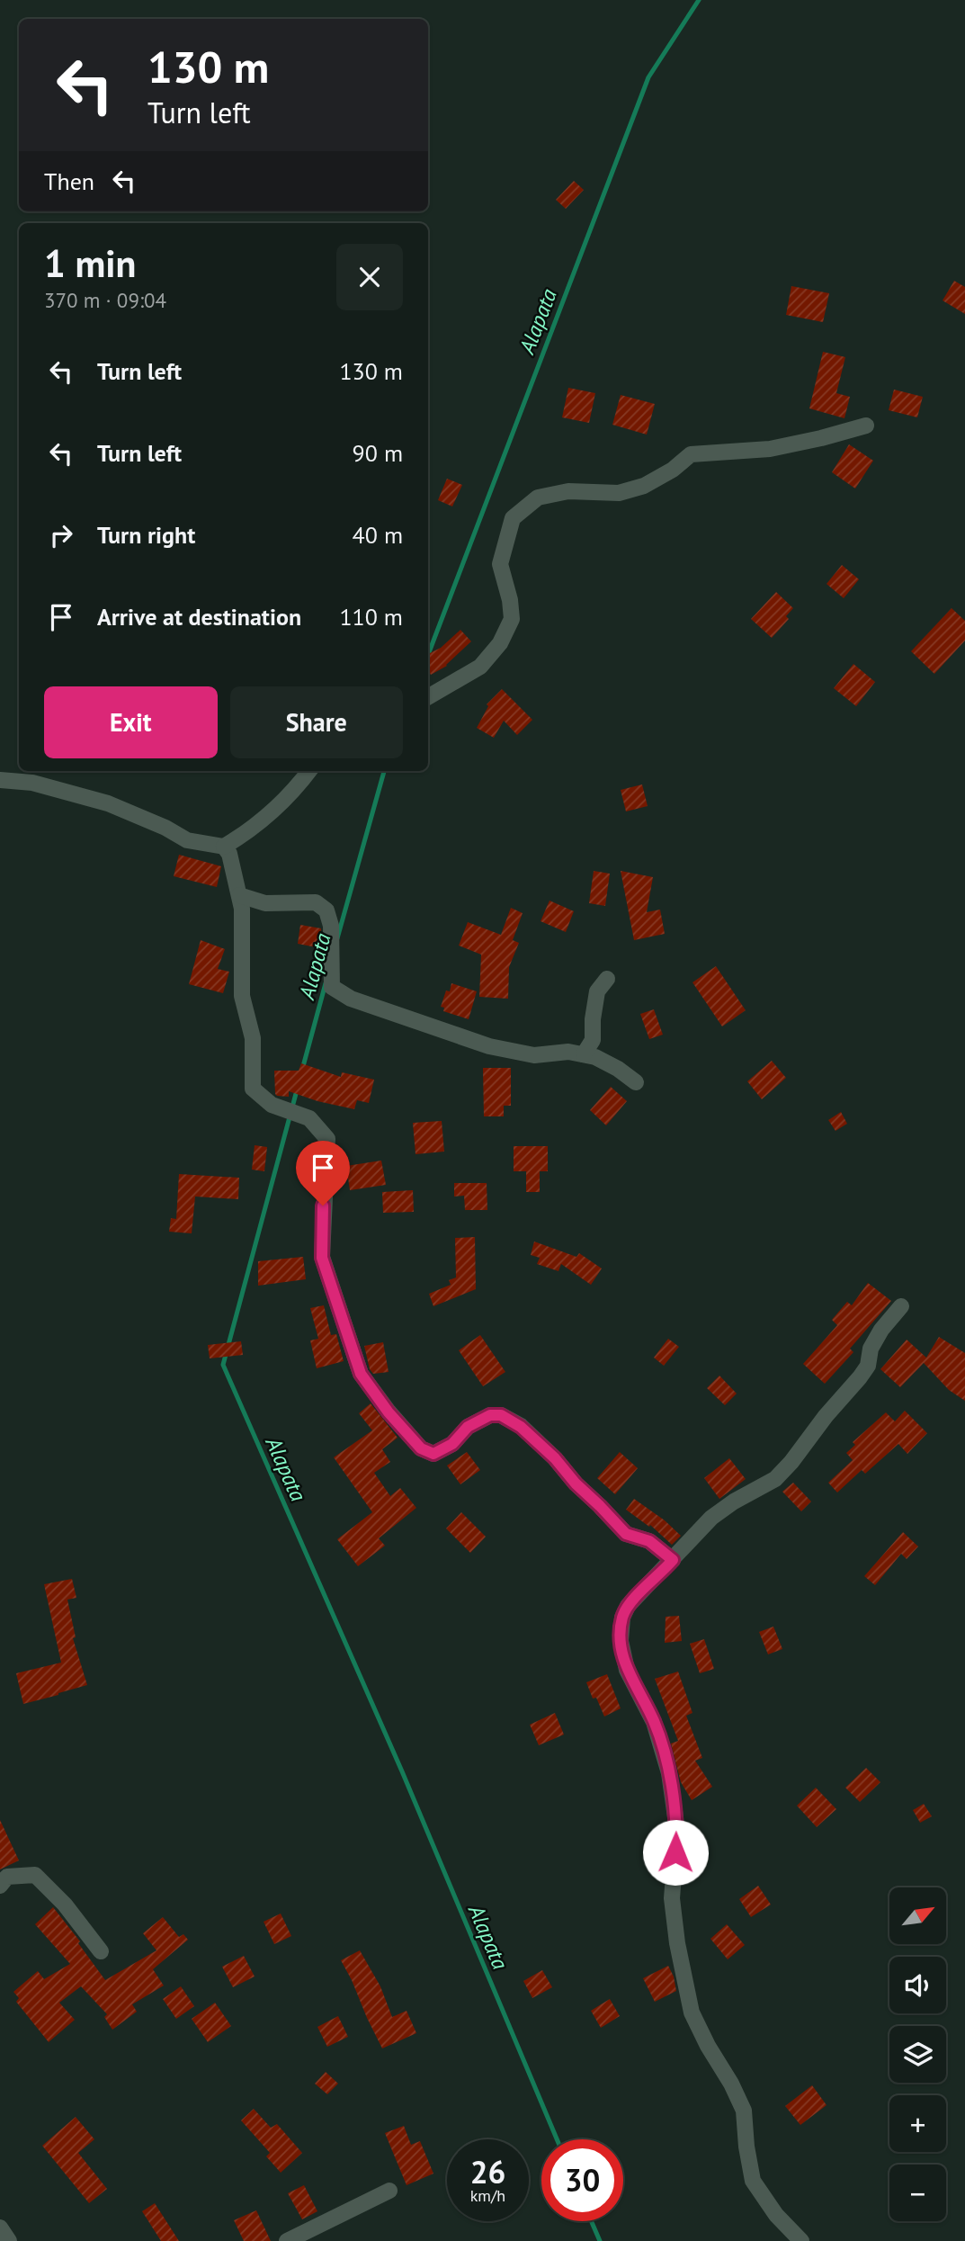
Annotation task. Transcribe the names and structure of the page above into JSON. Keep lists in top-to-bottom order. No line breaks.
{"water":["Alapata"],"north":"top right","page":{"turn":["130 m","Turn left"],"then":"Then","heading":["1 min","370 m · 09:04"],"list":[{"name":"Turn left","value":"130 m"},{"name":"Turn left","value":"90 m"},{"name":"Turn right","value":"40 m"},{"name":"Arrive at destination","value":"110 m"}],"buttons":["Exit","Share"],"map_buttons":["+","−"],"speed":"26 km/h","limit":"30"}}
